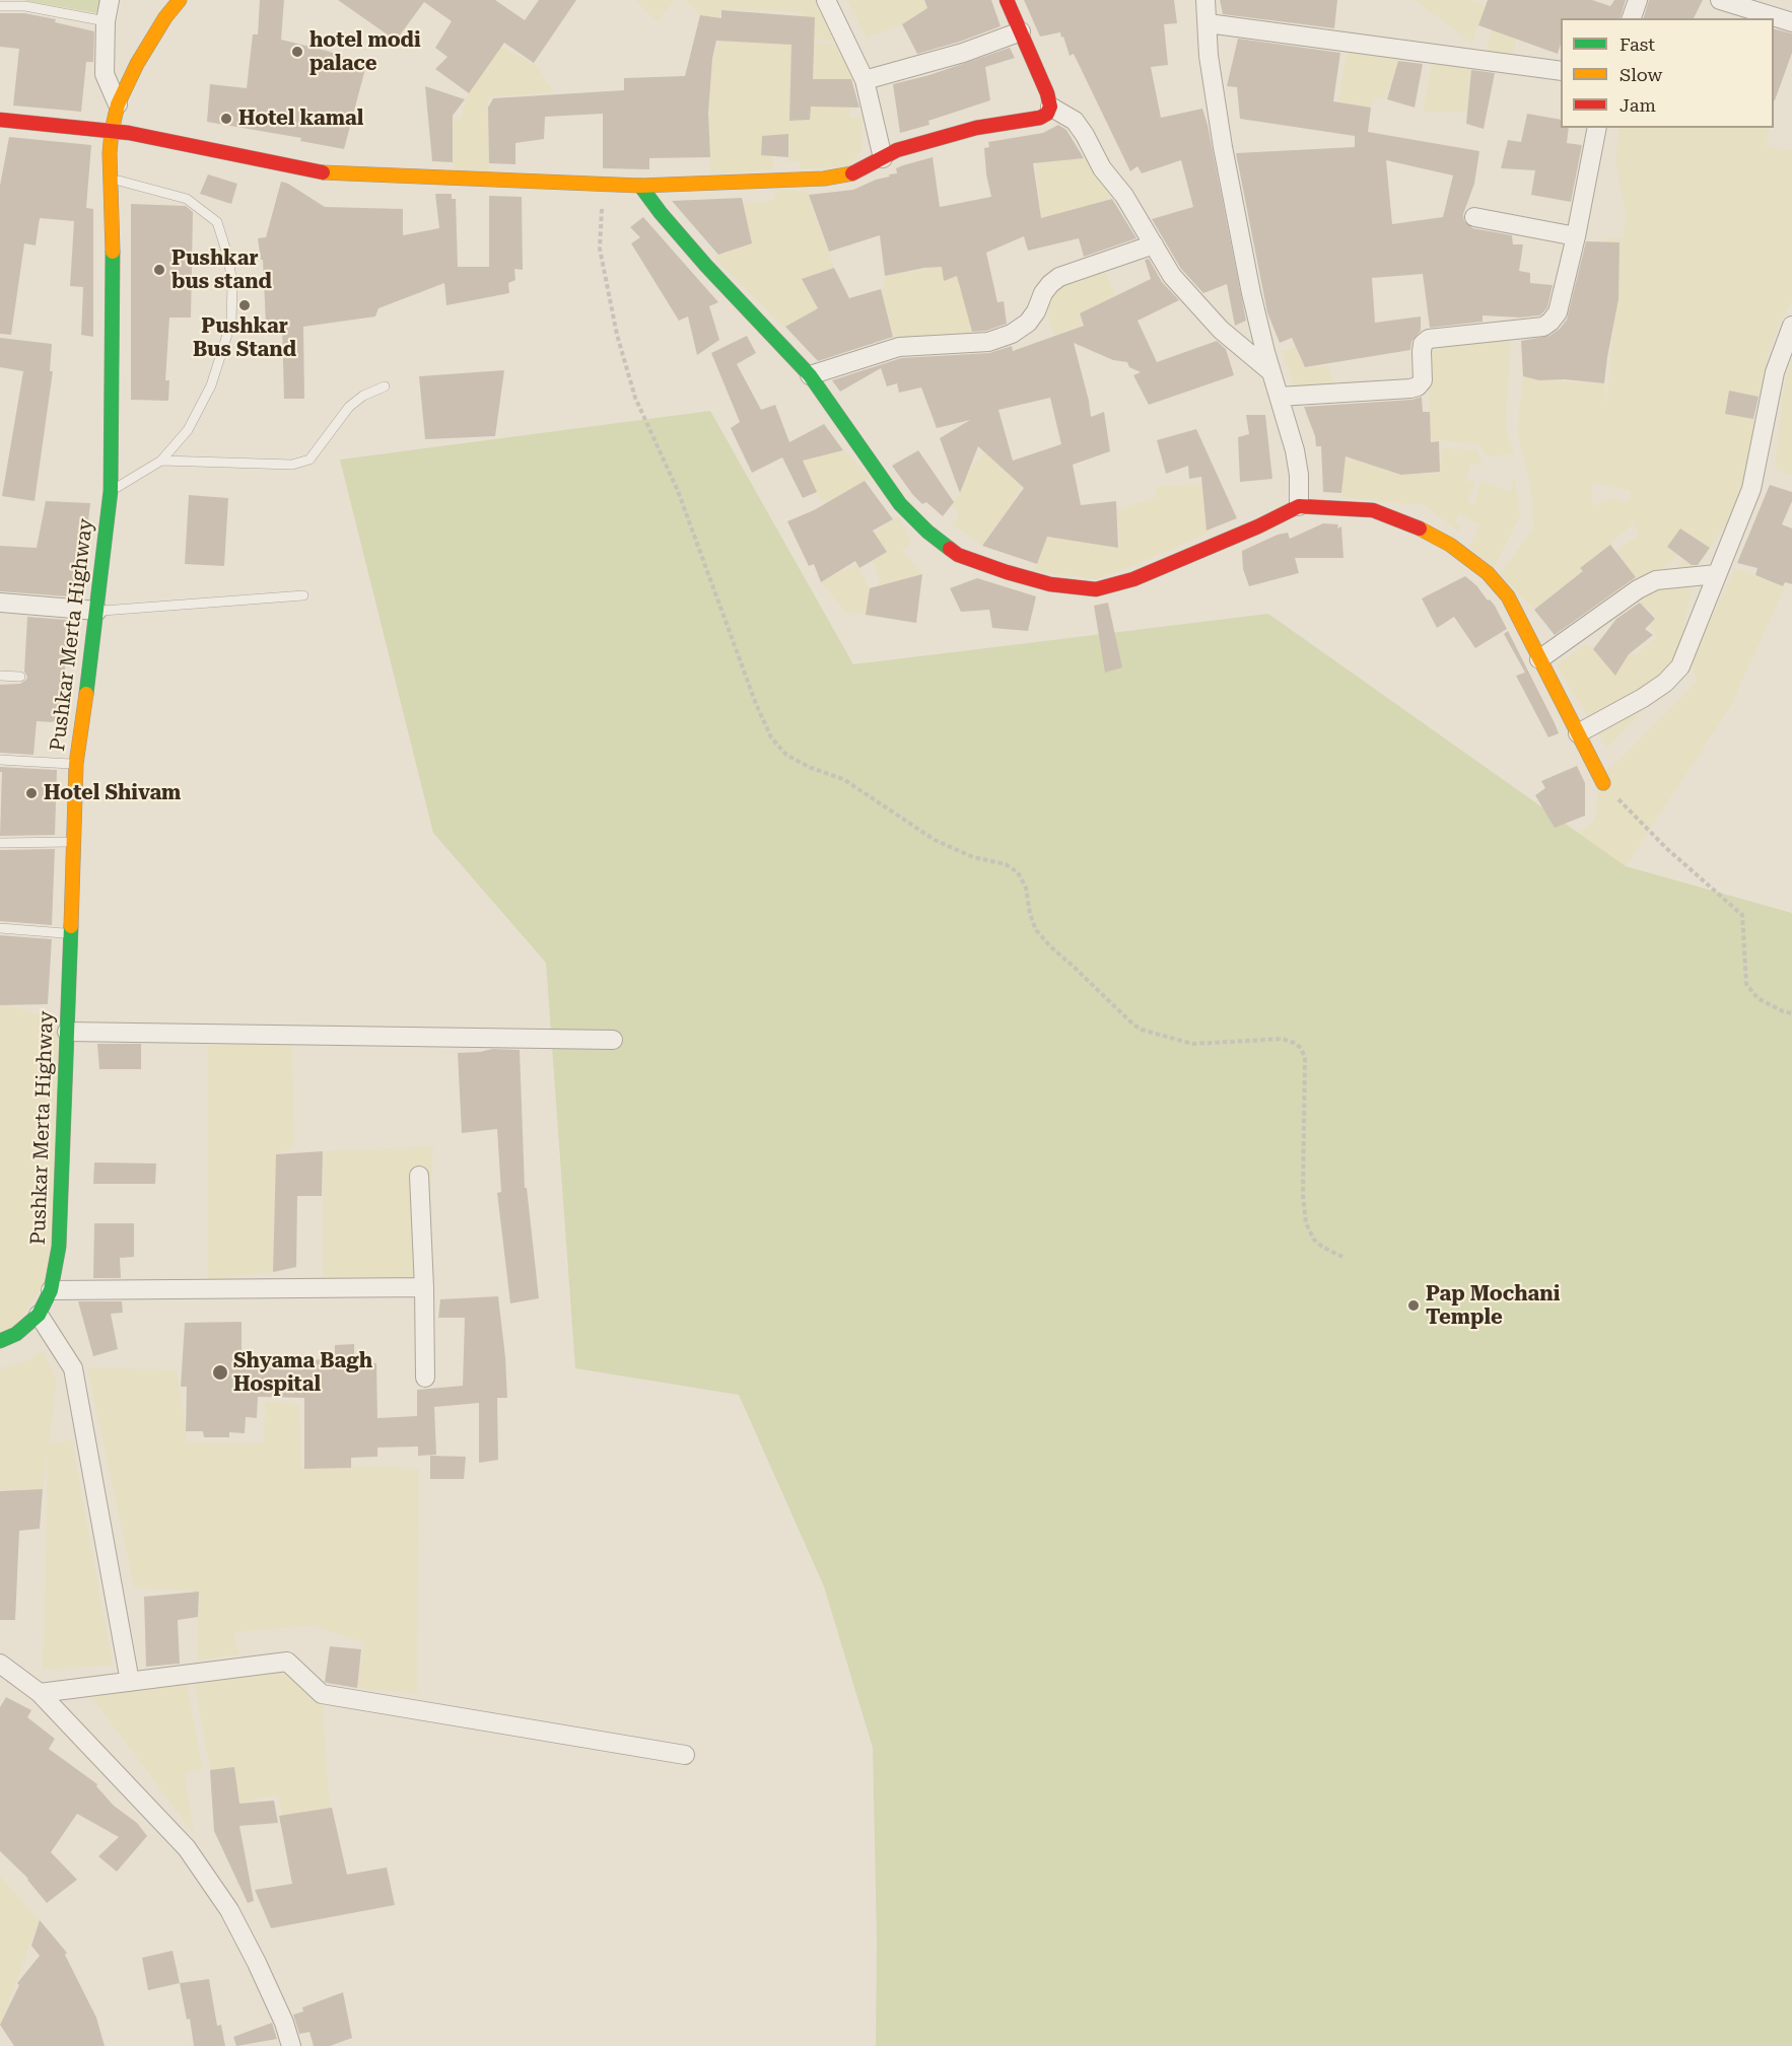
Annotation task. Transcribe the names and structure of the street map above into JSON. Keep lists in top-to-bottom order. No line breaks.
{"streets":{"main road":["Pushkar Merta Highway"]},"places":["hotel modi palace","Hotel kamal","Pushkar bus stand","Pushkar Bus Stand","Hotel Shivam","Pap Mochani Temple","Shyama Bagh Hospital"],"legend":["Fast","Slow","Jam"]}
